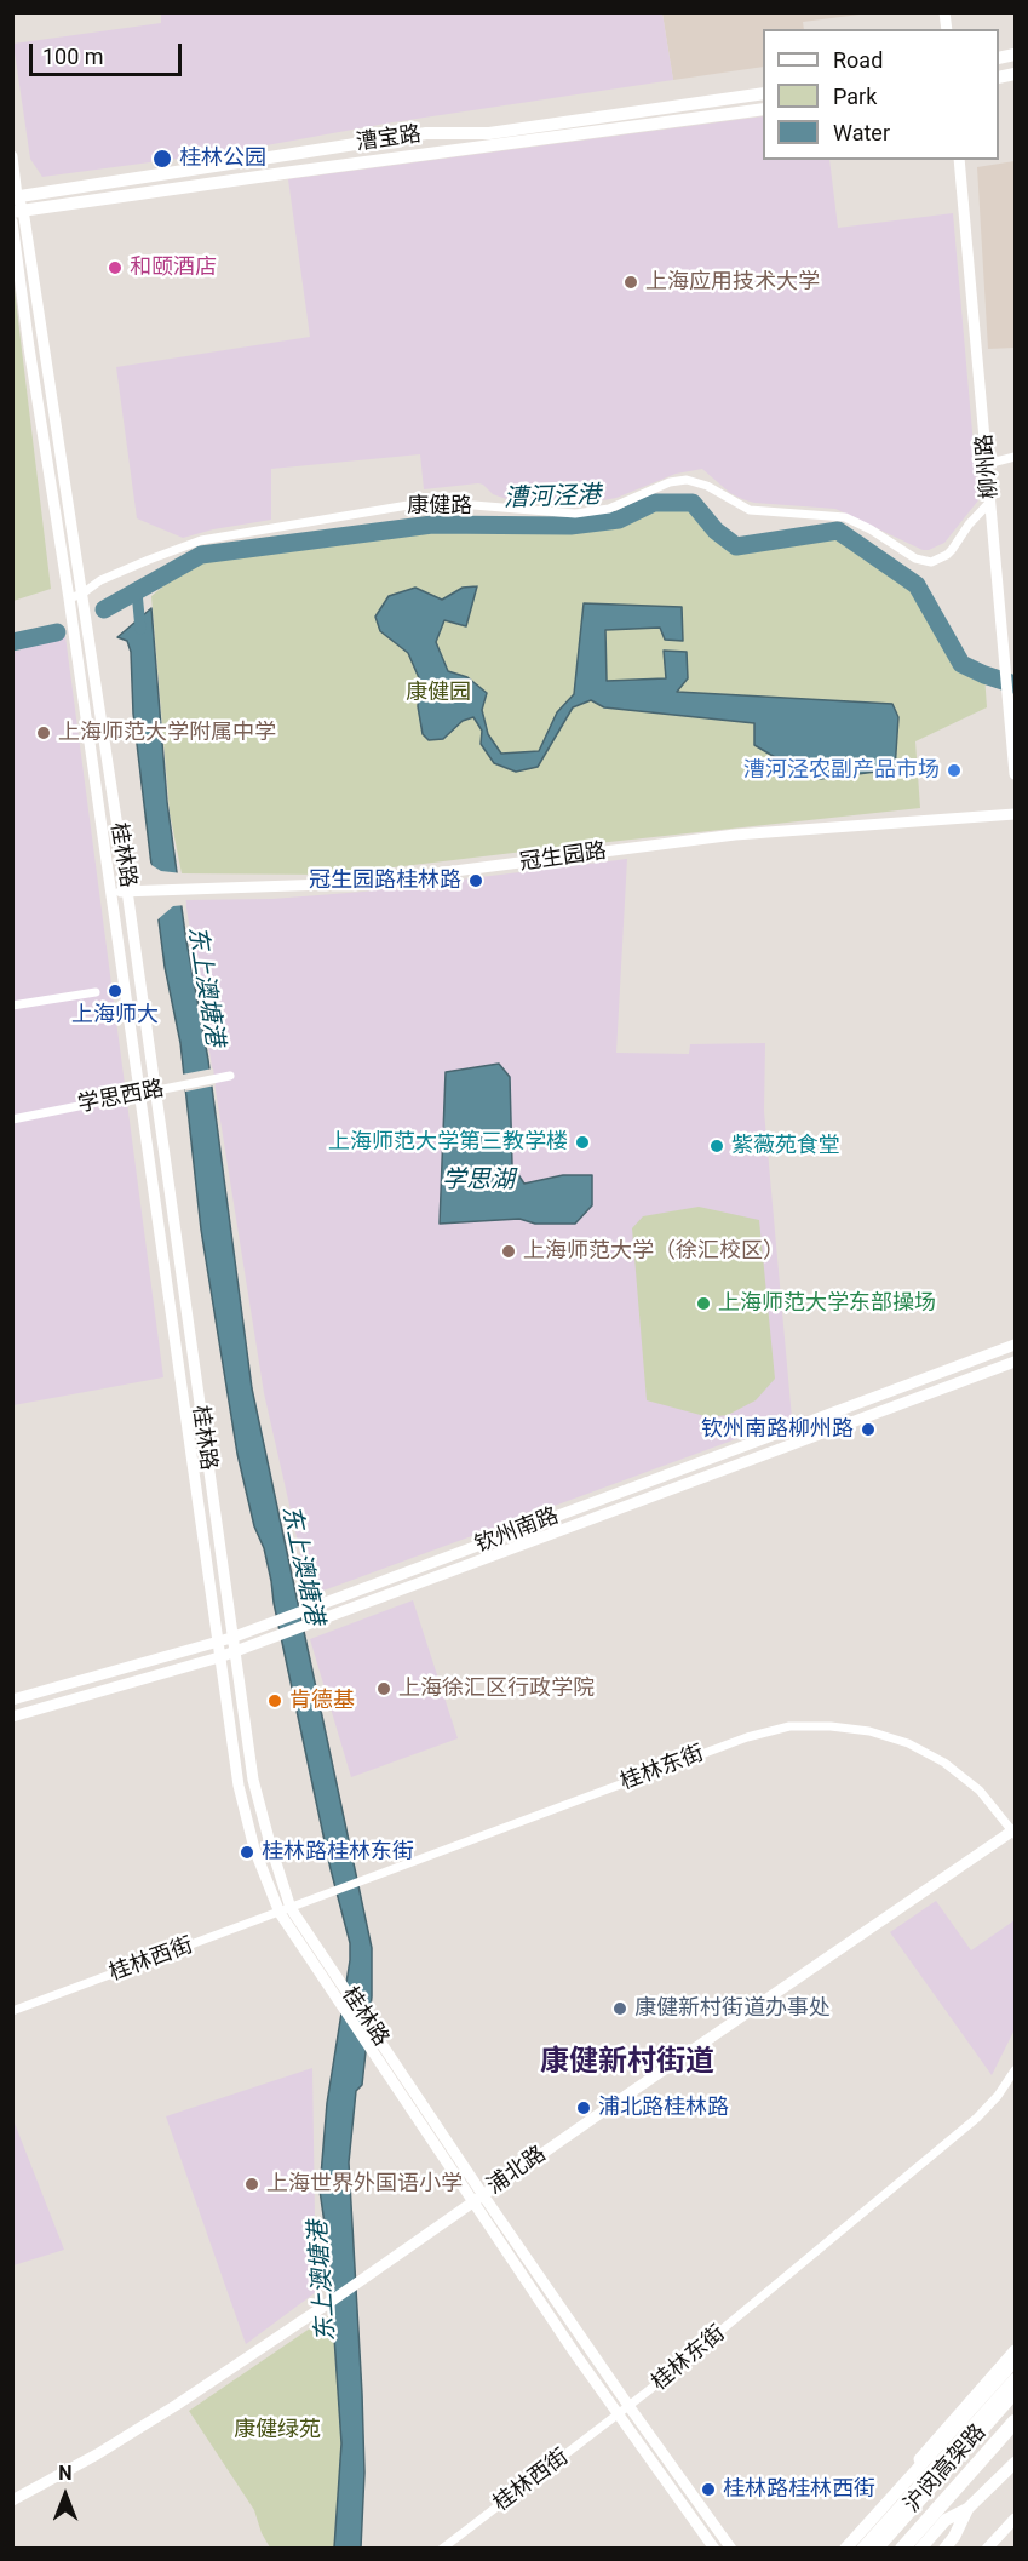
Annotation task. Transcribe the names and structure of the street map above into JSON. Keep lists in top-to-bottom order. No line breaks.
{"streets":{"highway":["沪闵高架路"],"main road":["漕宝路","柳州路","桂林路","冠生园路","钦州南路","浦北路"],"street":["康健路","学思西路","桂林东街","桂林西街"]},"crossings":[["漕宝路","桂林路"],["柳州路","康健路"],["康健路","桂林路"],["桂林路","冠生园路"],["桂林路","学思西路"],["桂林路","钦州南路"],["桂林路","桂林东街"],["桂林路","桂林西街"],["桂林路","浦北路"],["桂林东街","桂林西街"],["桂林东街","浦北路"]],"districts":["康健新村街道"],"water":["漕河泾港","东上澳塘港","学思湖"],"parks":["康健园","康健绿苑"],"places":["桂林公园","和颐酒店","上海应用技术大学","上海师范大学附属中学","漕河泾农副产品市场","冠生园路桂林路","上海师大","上海师范大学第三教学楼","紫薇苑食堂","上海师范大学（徐汇校区）","上海师范大学东部操场","钦州南路柳州路","上海徐汇区行政学院","肯德基","桂林路桂林东街","康健新村街道办事处","浦北路桂林路","上海世界外国语小学","桂林路桂林西街"],"legend":["Road","Park","Water"],"scale_bar":"100 m","north":"top"}
